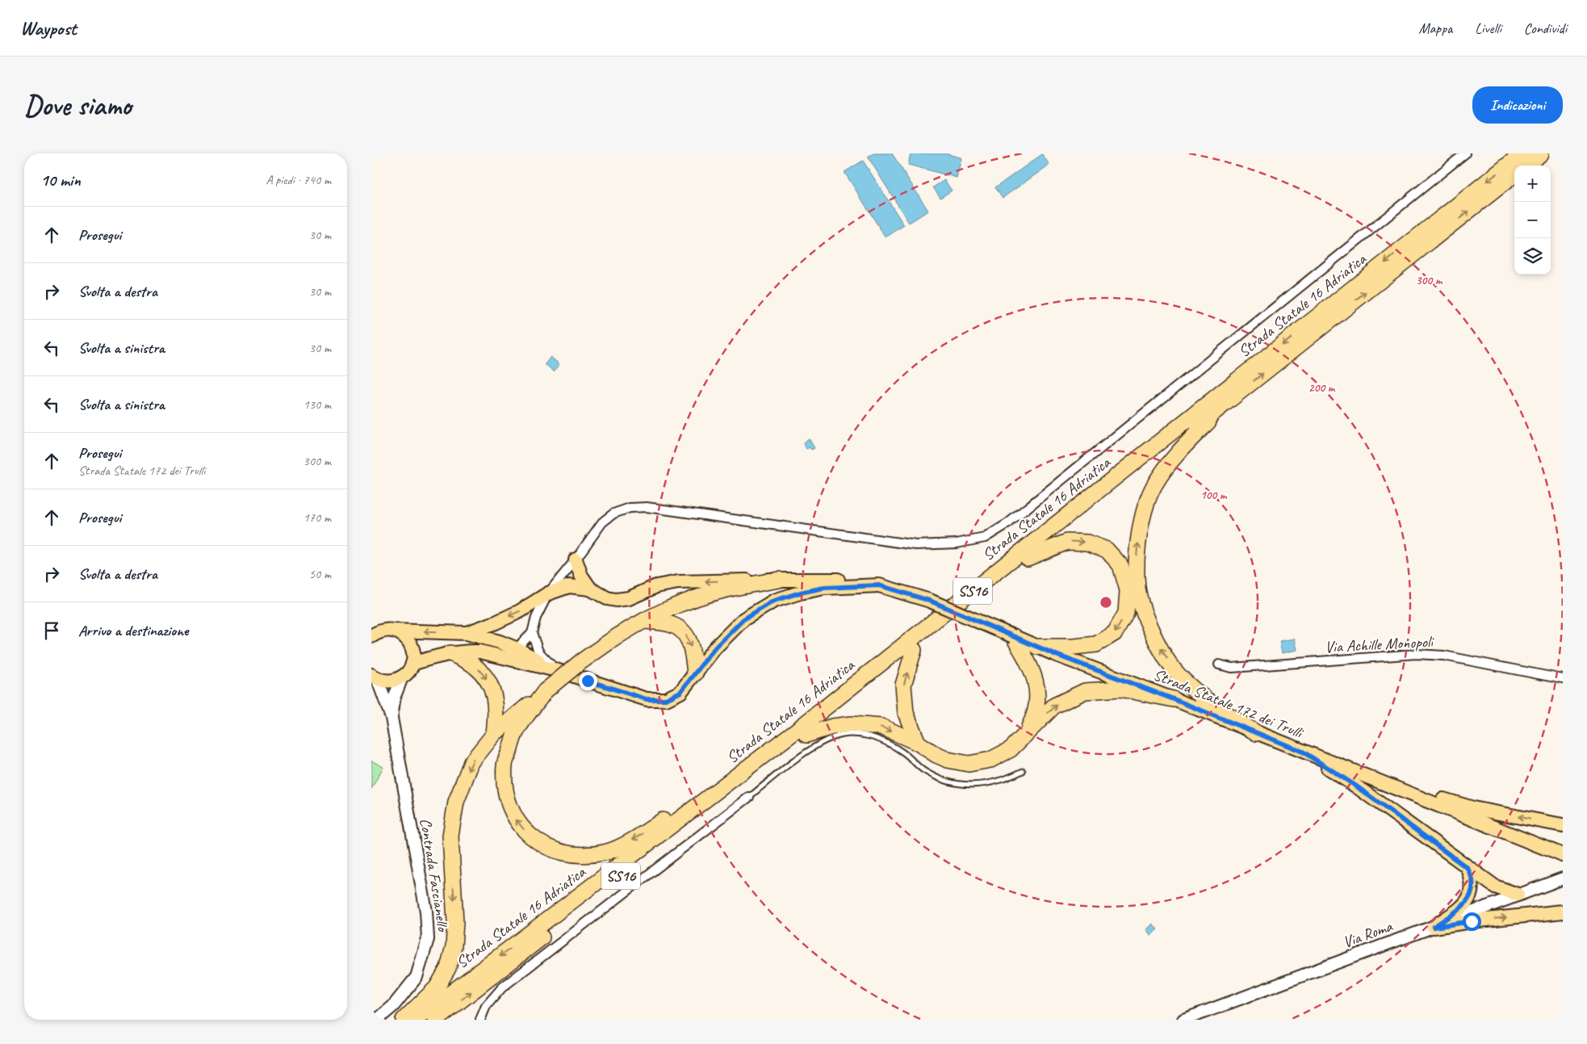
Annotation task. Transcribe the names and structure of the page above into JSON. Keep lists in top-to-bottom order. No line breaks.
{"streets":{"highway":["Strada Statale 16 Adriatica","SS16"],"main road":["Strada Statale 172 dei Trulli"],"street":["Via Achille Monopoli","Contrada Fascianello","Via Roma"]},"page":{"header":"Waypost","nav":["Mappa","Livelli","Condividi"],"buttons":"Indicazioni","title":"Dove siamo","heading":["10 min","A piedi · 740 m"],"map_buttons":["+","−"],"list":[["Prosegui","30 m"],["Svolta a destra","30 m"],["Svolta a sinistra","30 m"],["Svolta a sinistra","130 m"],["Prosegui","Strada Statale 172 dei Trulli","300 m"],["Prosegui","170 m"],["Svolta a destra","50 m"],"Arrivo a destinazione"]},"rings":["300 m","200 m","100 m"]}
